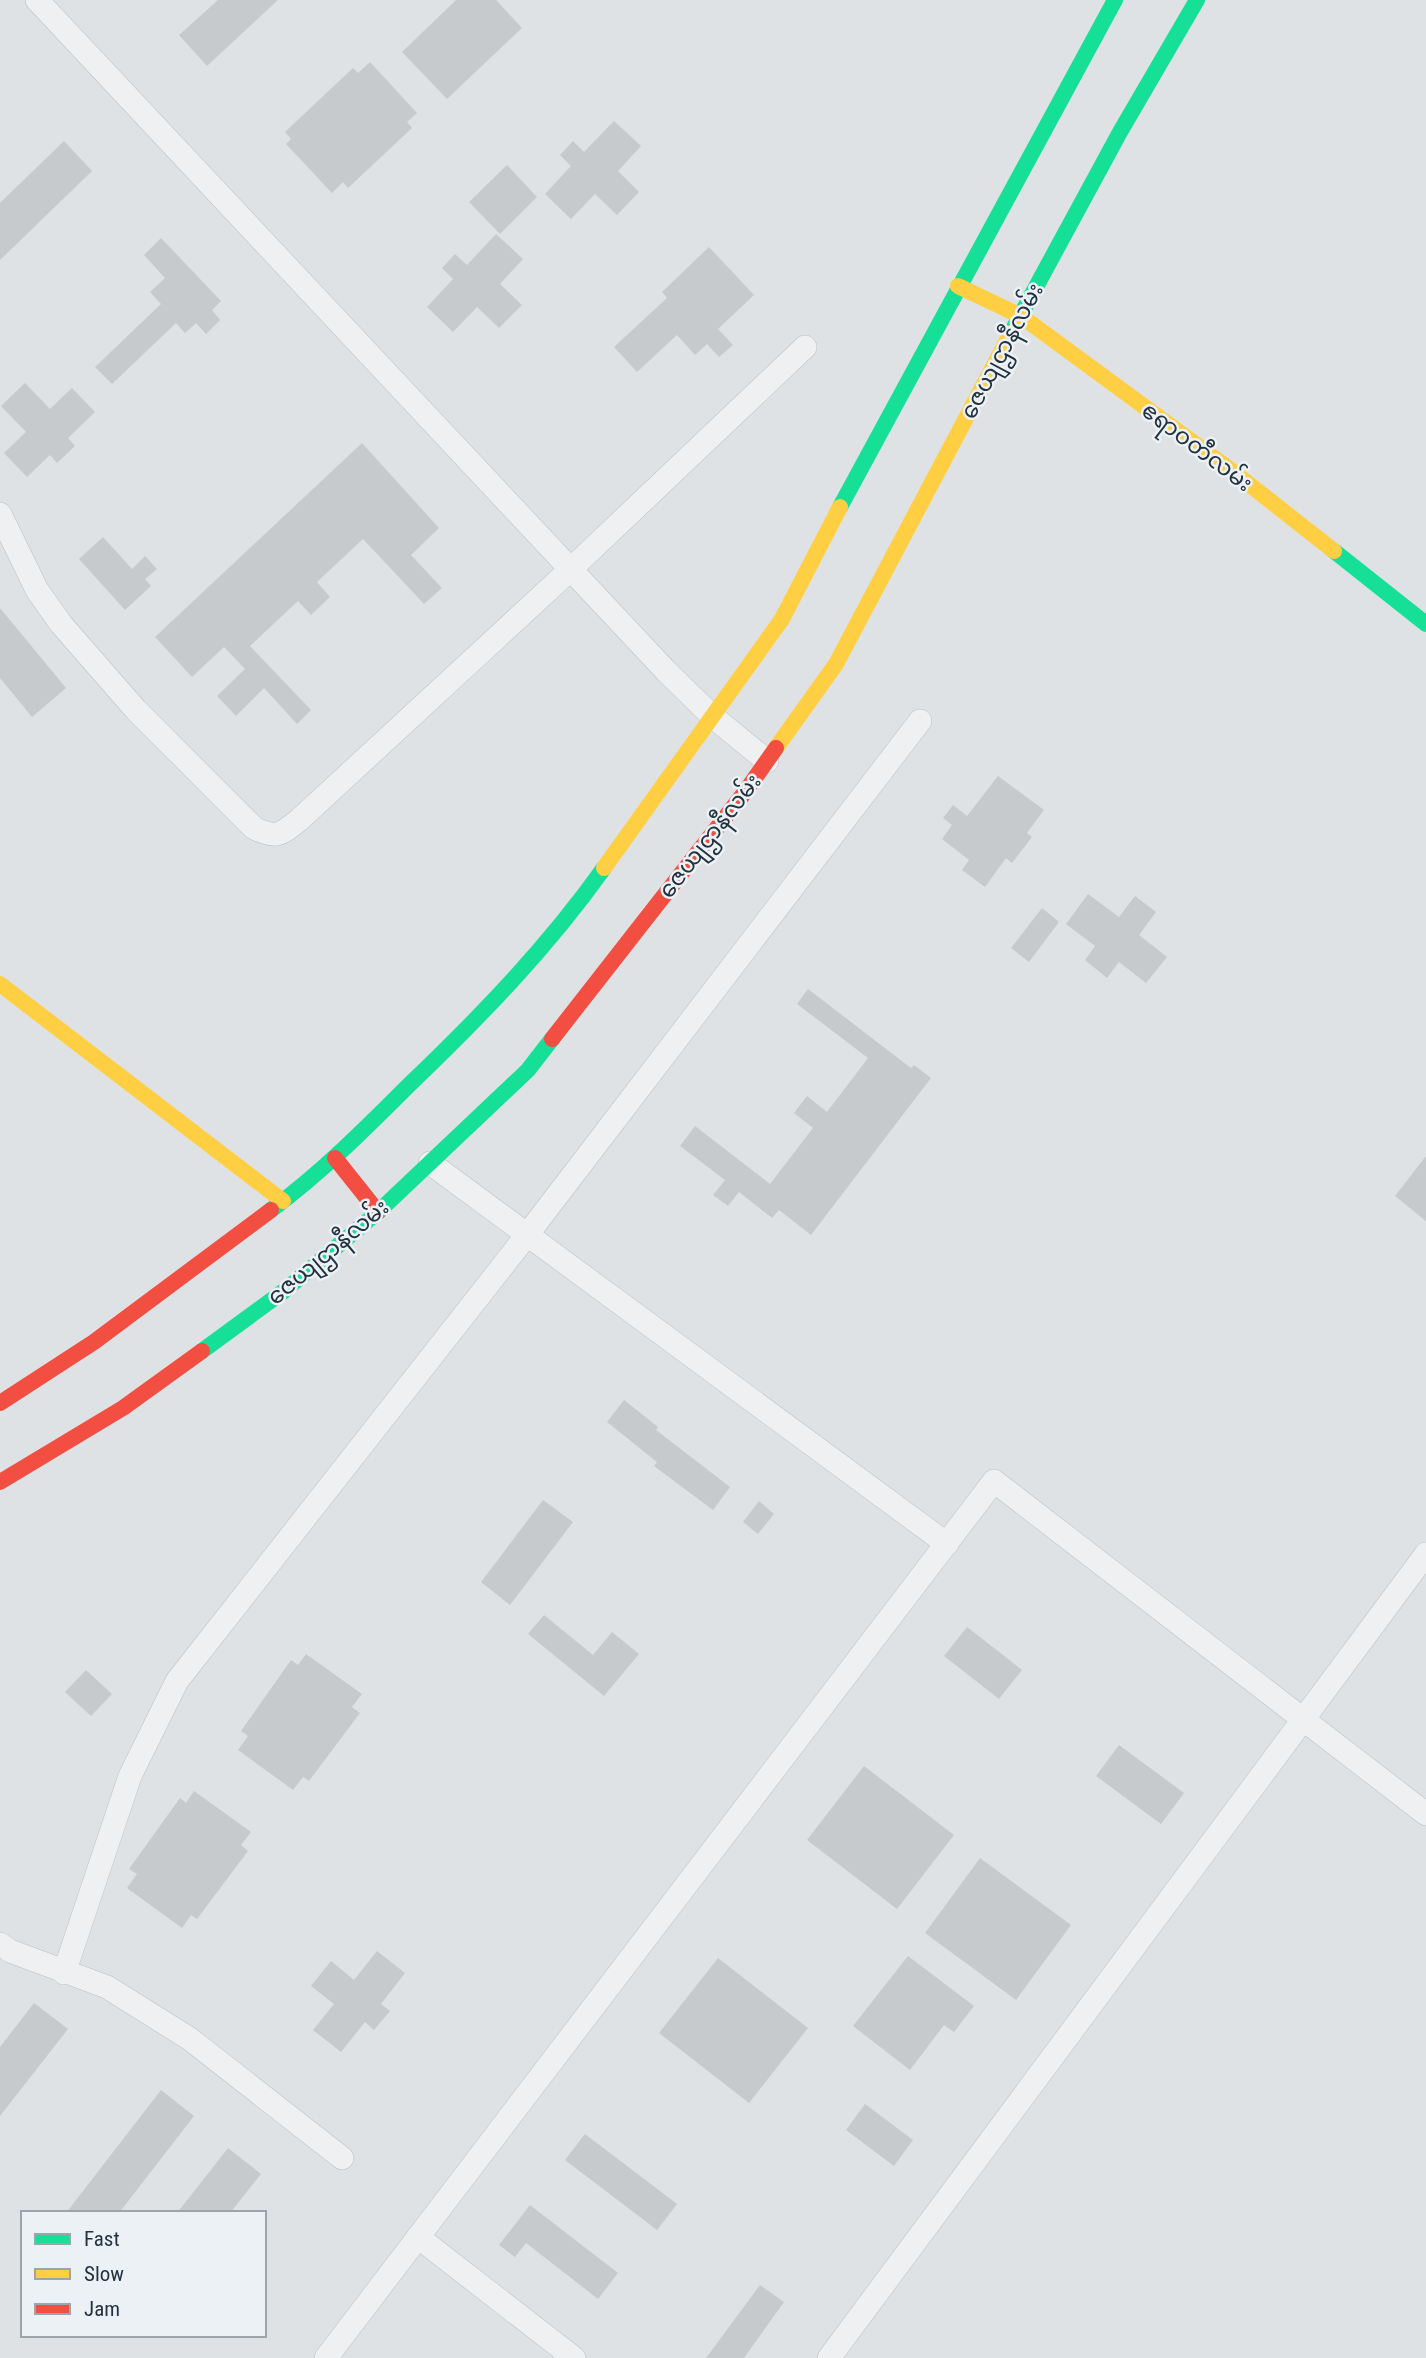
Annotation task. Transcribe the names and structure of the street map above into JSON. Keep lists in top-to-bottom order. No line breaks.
{"streets":{"main road":["ဇေယျဌာနီလမ်း","ဧရာဝတီလမ်း"]},"crossings":[["ဇေယျဌာနီလမ်း","ဧရာဝတီလမ်း"]],"legend":["Fast","Slow","Jam"]}
